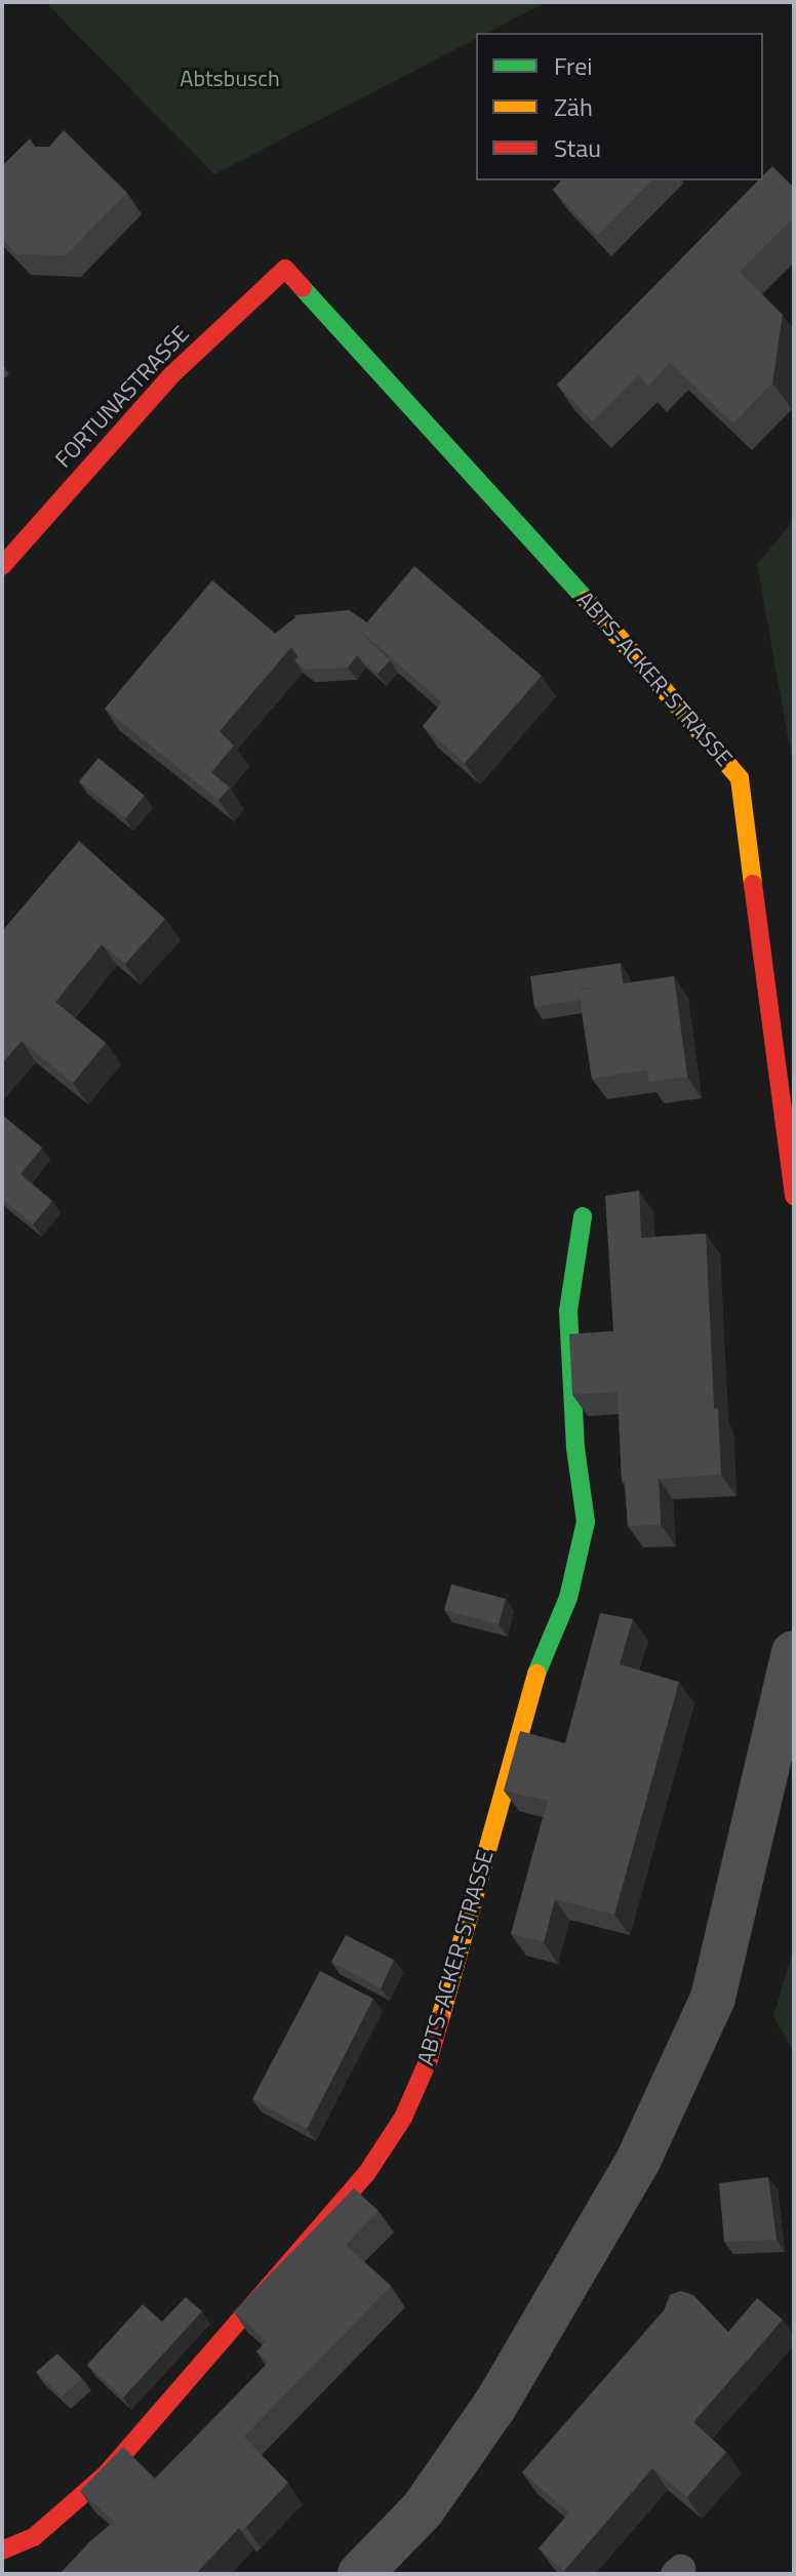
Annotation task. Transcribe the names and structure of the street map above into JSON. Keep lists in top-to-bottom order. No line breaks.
{"streets":{"street":["FORTUNASTRASSE","ABTS-ACKER-STRASSE"]},"crossings":[["FORTUNASTRASSE","ABTS-ACKER-STRASSE"]],"parks":["Abtsbusch"],"legend":["Frei","Zäh","Stau"]}
